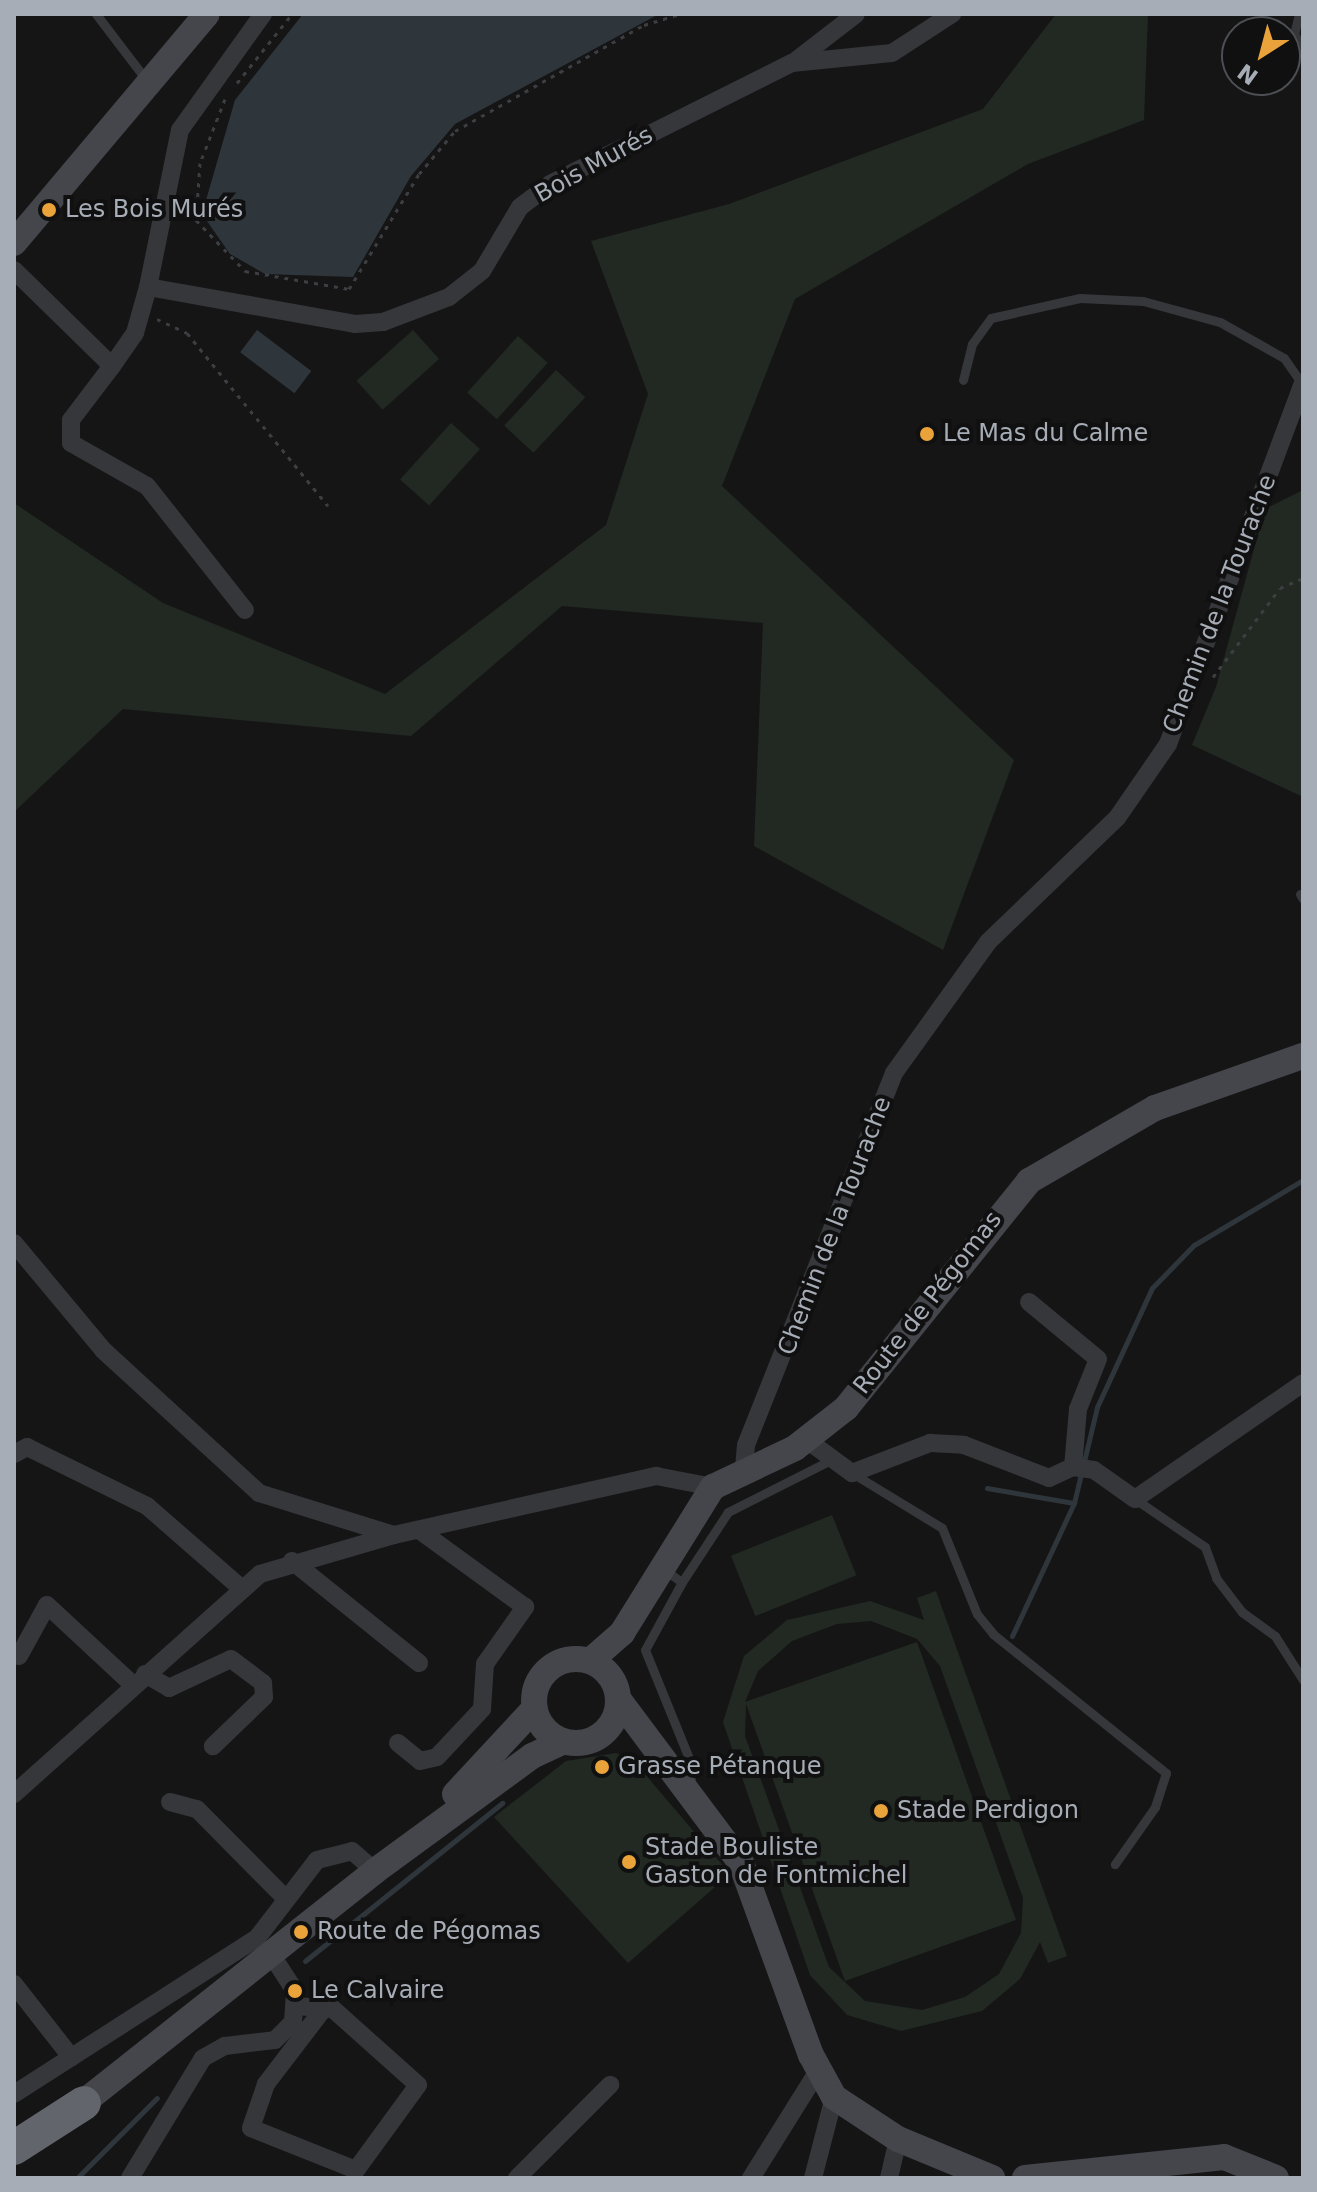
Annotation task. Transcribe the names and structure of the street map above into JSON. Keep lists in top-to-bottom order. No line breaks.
{"streets":{"main road":["Route de Pégomas"],"street":["Bois Murés","Chemin de la Tourache"]},"crossings":[["Chemin de la Tourache","Route de Pégomas"]],"places":["Les Bois Murés","Le Mas du Calme","Grasse Pétanque","Stade Perdigon","Stade Bouliste Gaston de Fontmichel","Route de Pégomas","Le Calvaire"],"north":"bottom left"}
